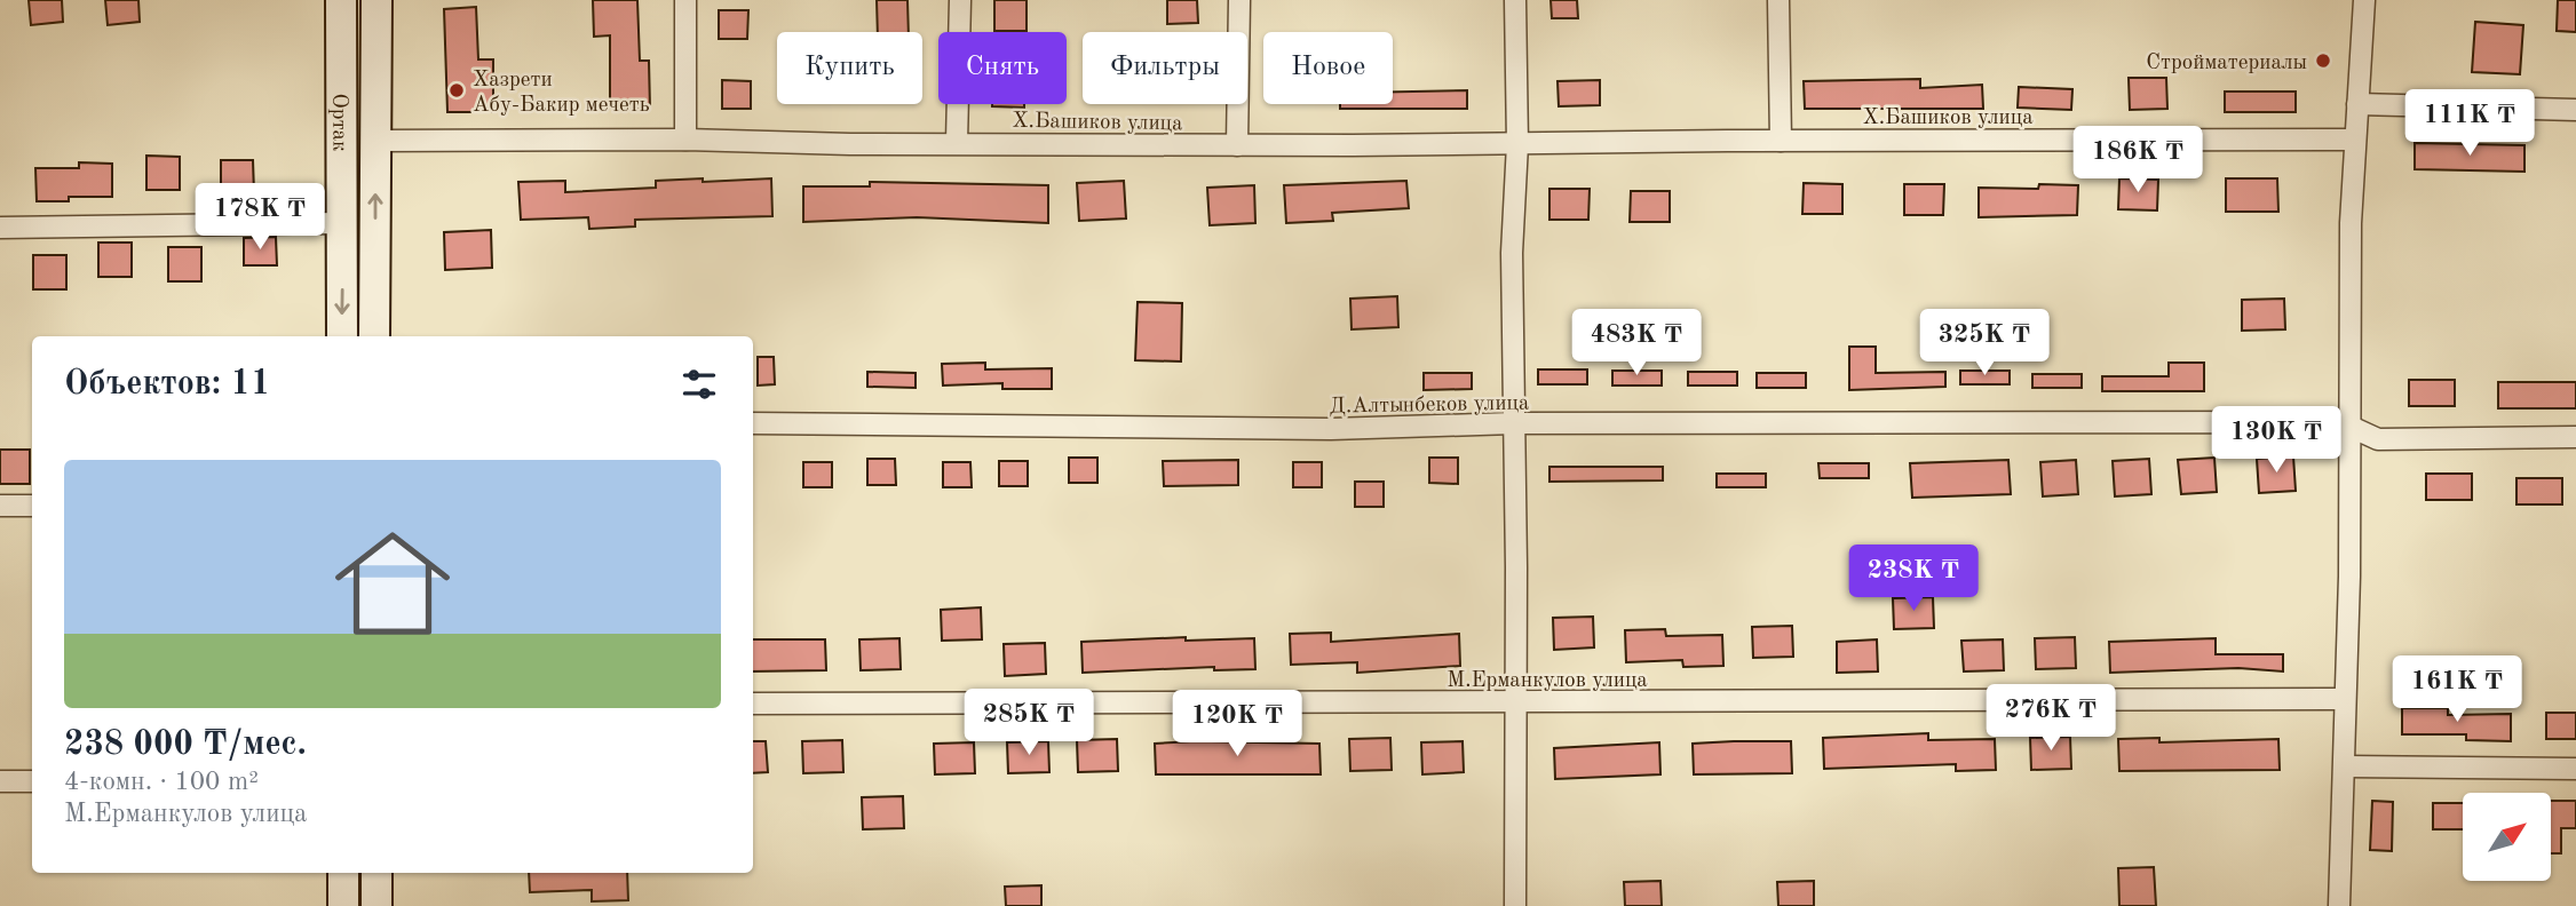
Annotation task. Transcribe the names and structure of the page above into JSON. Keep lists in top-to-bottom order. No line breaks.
{"streets":{"street":["Х.Башиков улица","Ортак","Д.Алтынбеков улица","М.Ерманкулов улица"]},"crossings":[["Х.Башиков улица","Ортак"]],"places":["Стройматериалы","Хазрети Абу-Бакир мечеть"],"north":"top right","page":{"chip":["Купить","Снять","Фильтры","Новое"],"price":["111K ₸","186K ₸","178K ₸","483K ₸","325K ₸","130K ₸","238K ₸","161K ₸","276K ₸","285K ₸","120K ₸"],"heading":"Объектов: 11","list":[{"name":"238 000 ₸/мес.","note":"4-комн. · 100 m² · М.Ерманкулов улица"}]}}
